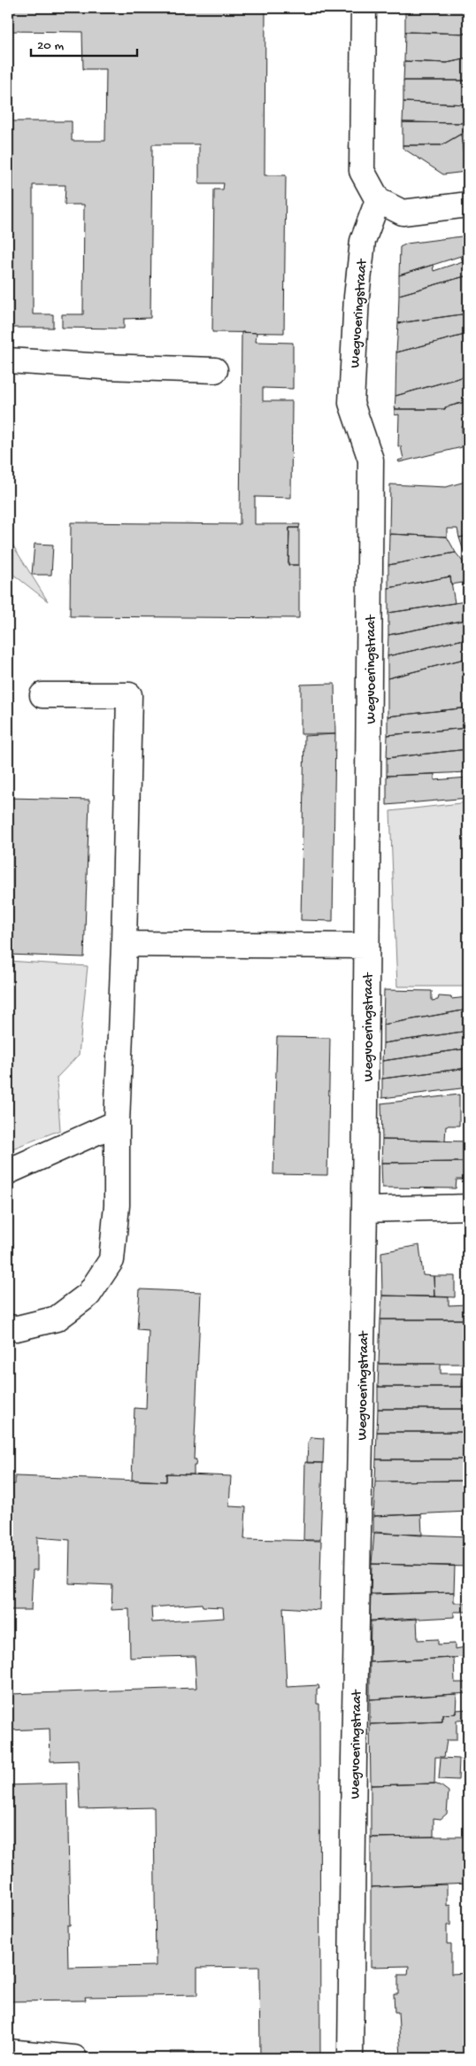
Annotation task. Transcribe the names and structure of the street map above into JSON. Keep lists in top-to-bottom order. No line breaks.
{"streets":{"street":["Wegvoeringstraat"]},"scale_bar":"20 m"}
